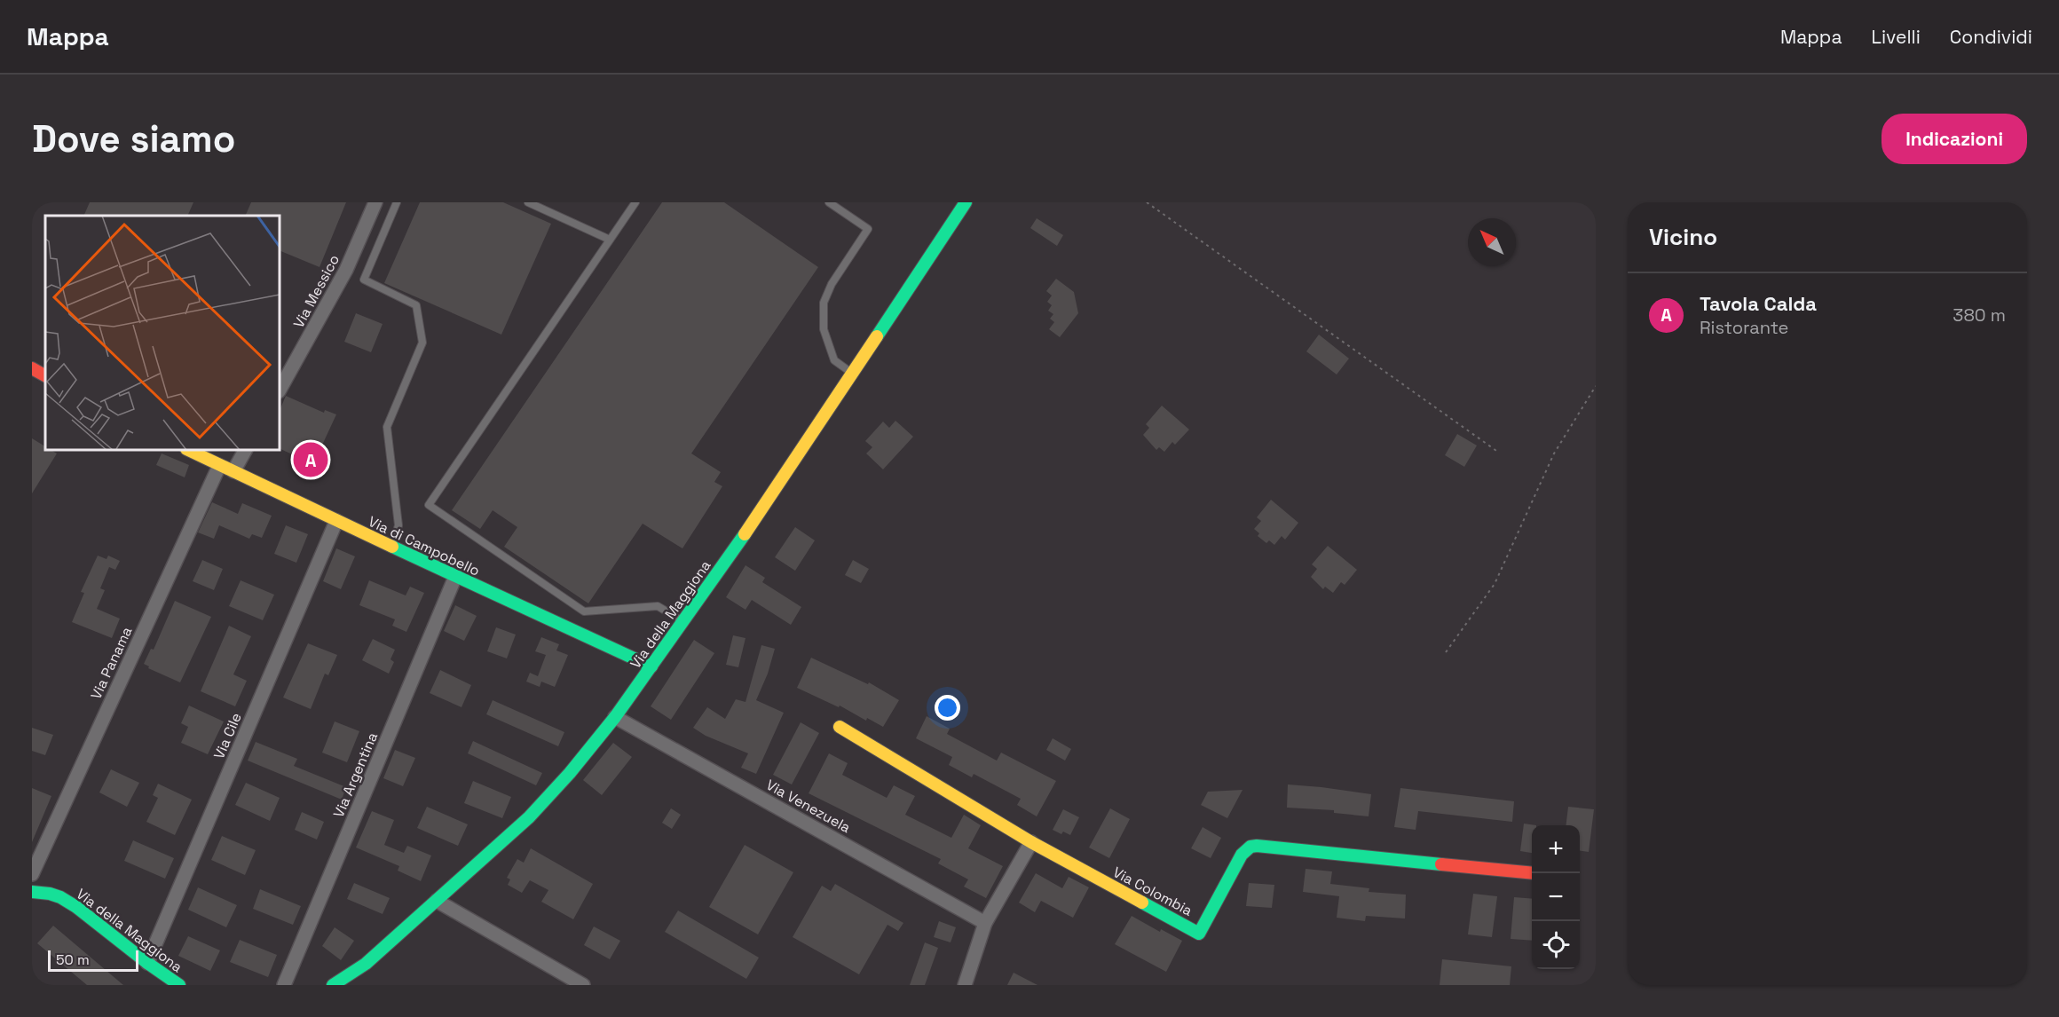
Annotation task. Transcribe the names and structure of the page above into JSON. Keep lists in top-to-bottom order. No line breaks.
{"streets":{"street":["Via Messico","Via di Campobello","Via della Maggiona","Via Panama","Via Cile","Via Argentina","Via Venezuela","Via Colombia"]},"crossings":[["Via di Campobello","Via della Maggiona"],["Via di Campobello","Via Panama"],["Via di Campobello","Via Cile"],["Via di Campobello","Via Argentina"],["Via della Maggiona","Via Cile"],["Via della Maggiona","Via Venezuela"]],"scale_bar":"50 m","north":"top left","page":{"header":"Mappa","nav":["Mappa","Livelli","Condividi"],"buttons":"Indicazioni","title":"Dove siamo","heading":"Vicino","list":[{"mark":"A","name":"Tavola Calda","note":"Ristorante","value":"380 m"}],"pins":"A","map_buttons":["+","−"],"scale":"50 m"}}
